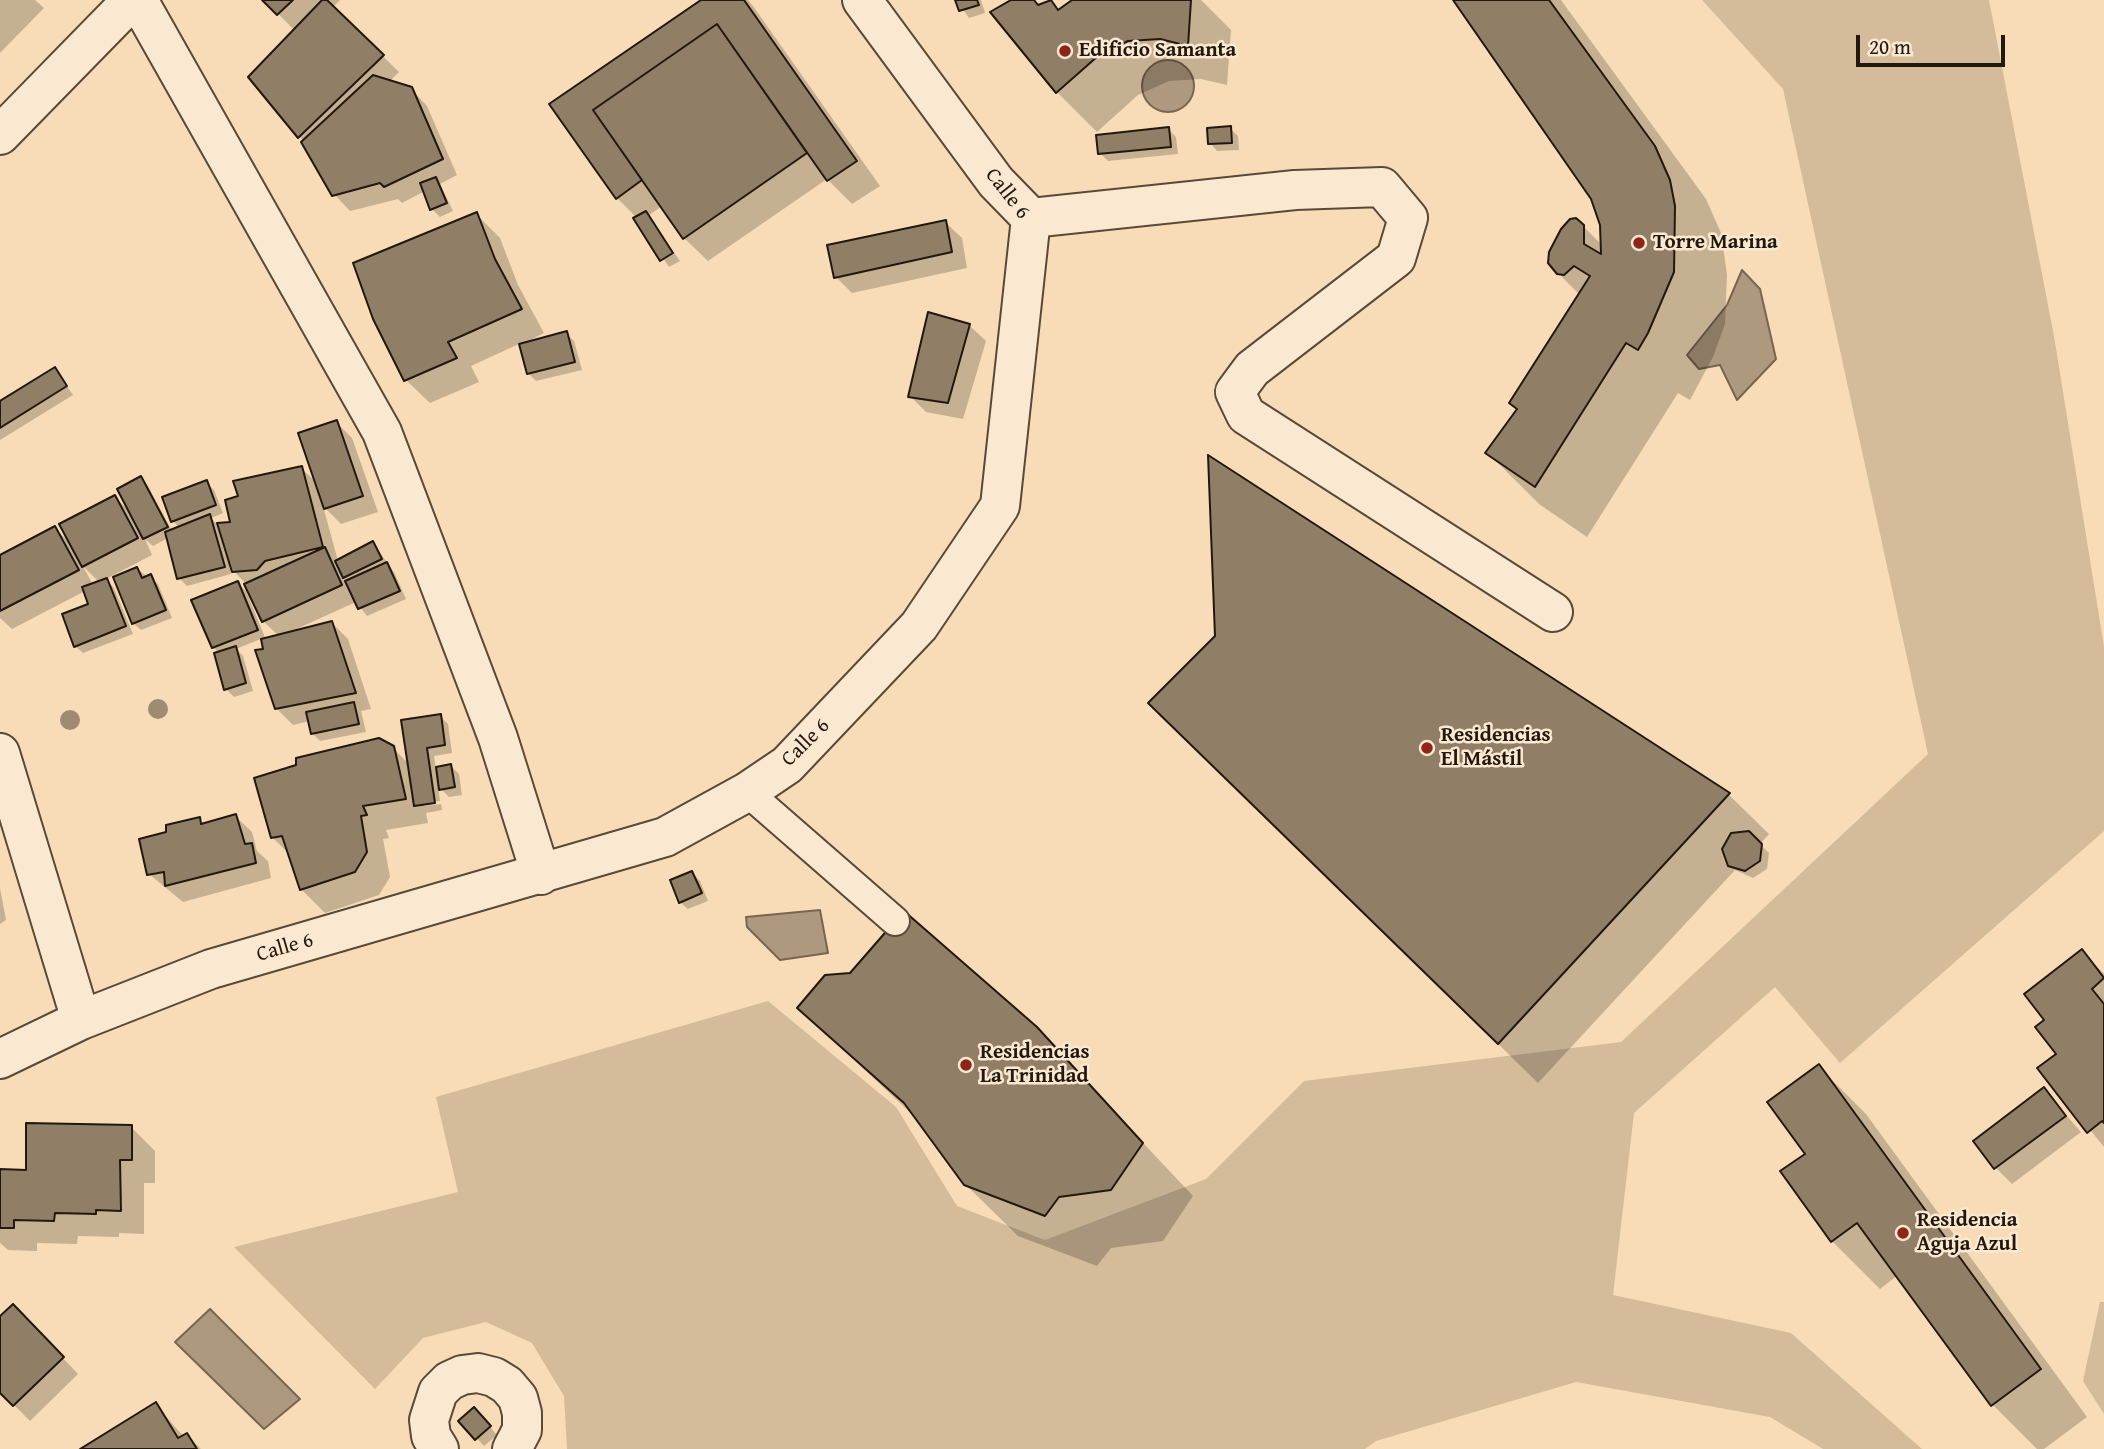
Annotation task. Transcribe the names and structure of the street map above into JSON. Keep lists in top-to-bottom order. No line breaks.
{"streets":{"street":["Calle 6"]},"places":["Edificio Samanta","Torre Marina","Residencias El Mástil","Residencias La Trinidad","Residencia Aguja Azul"],"scale_bar":"20 m"}
